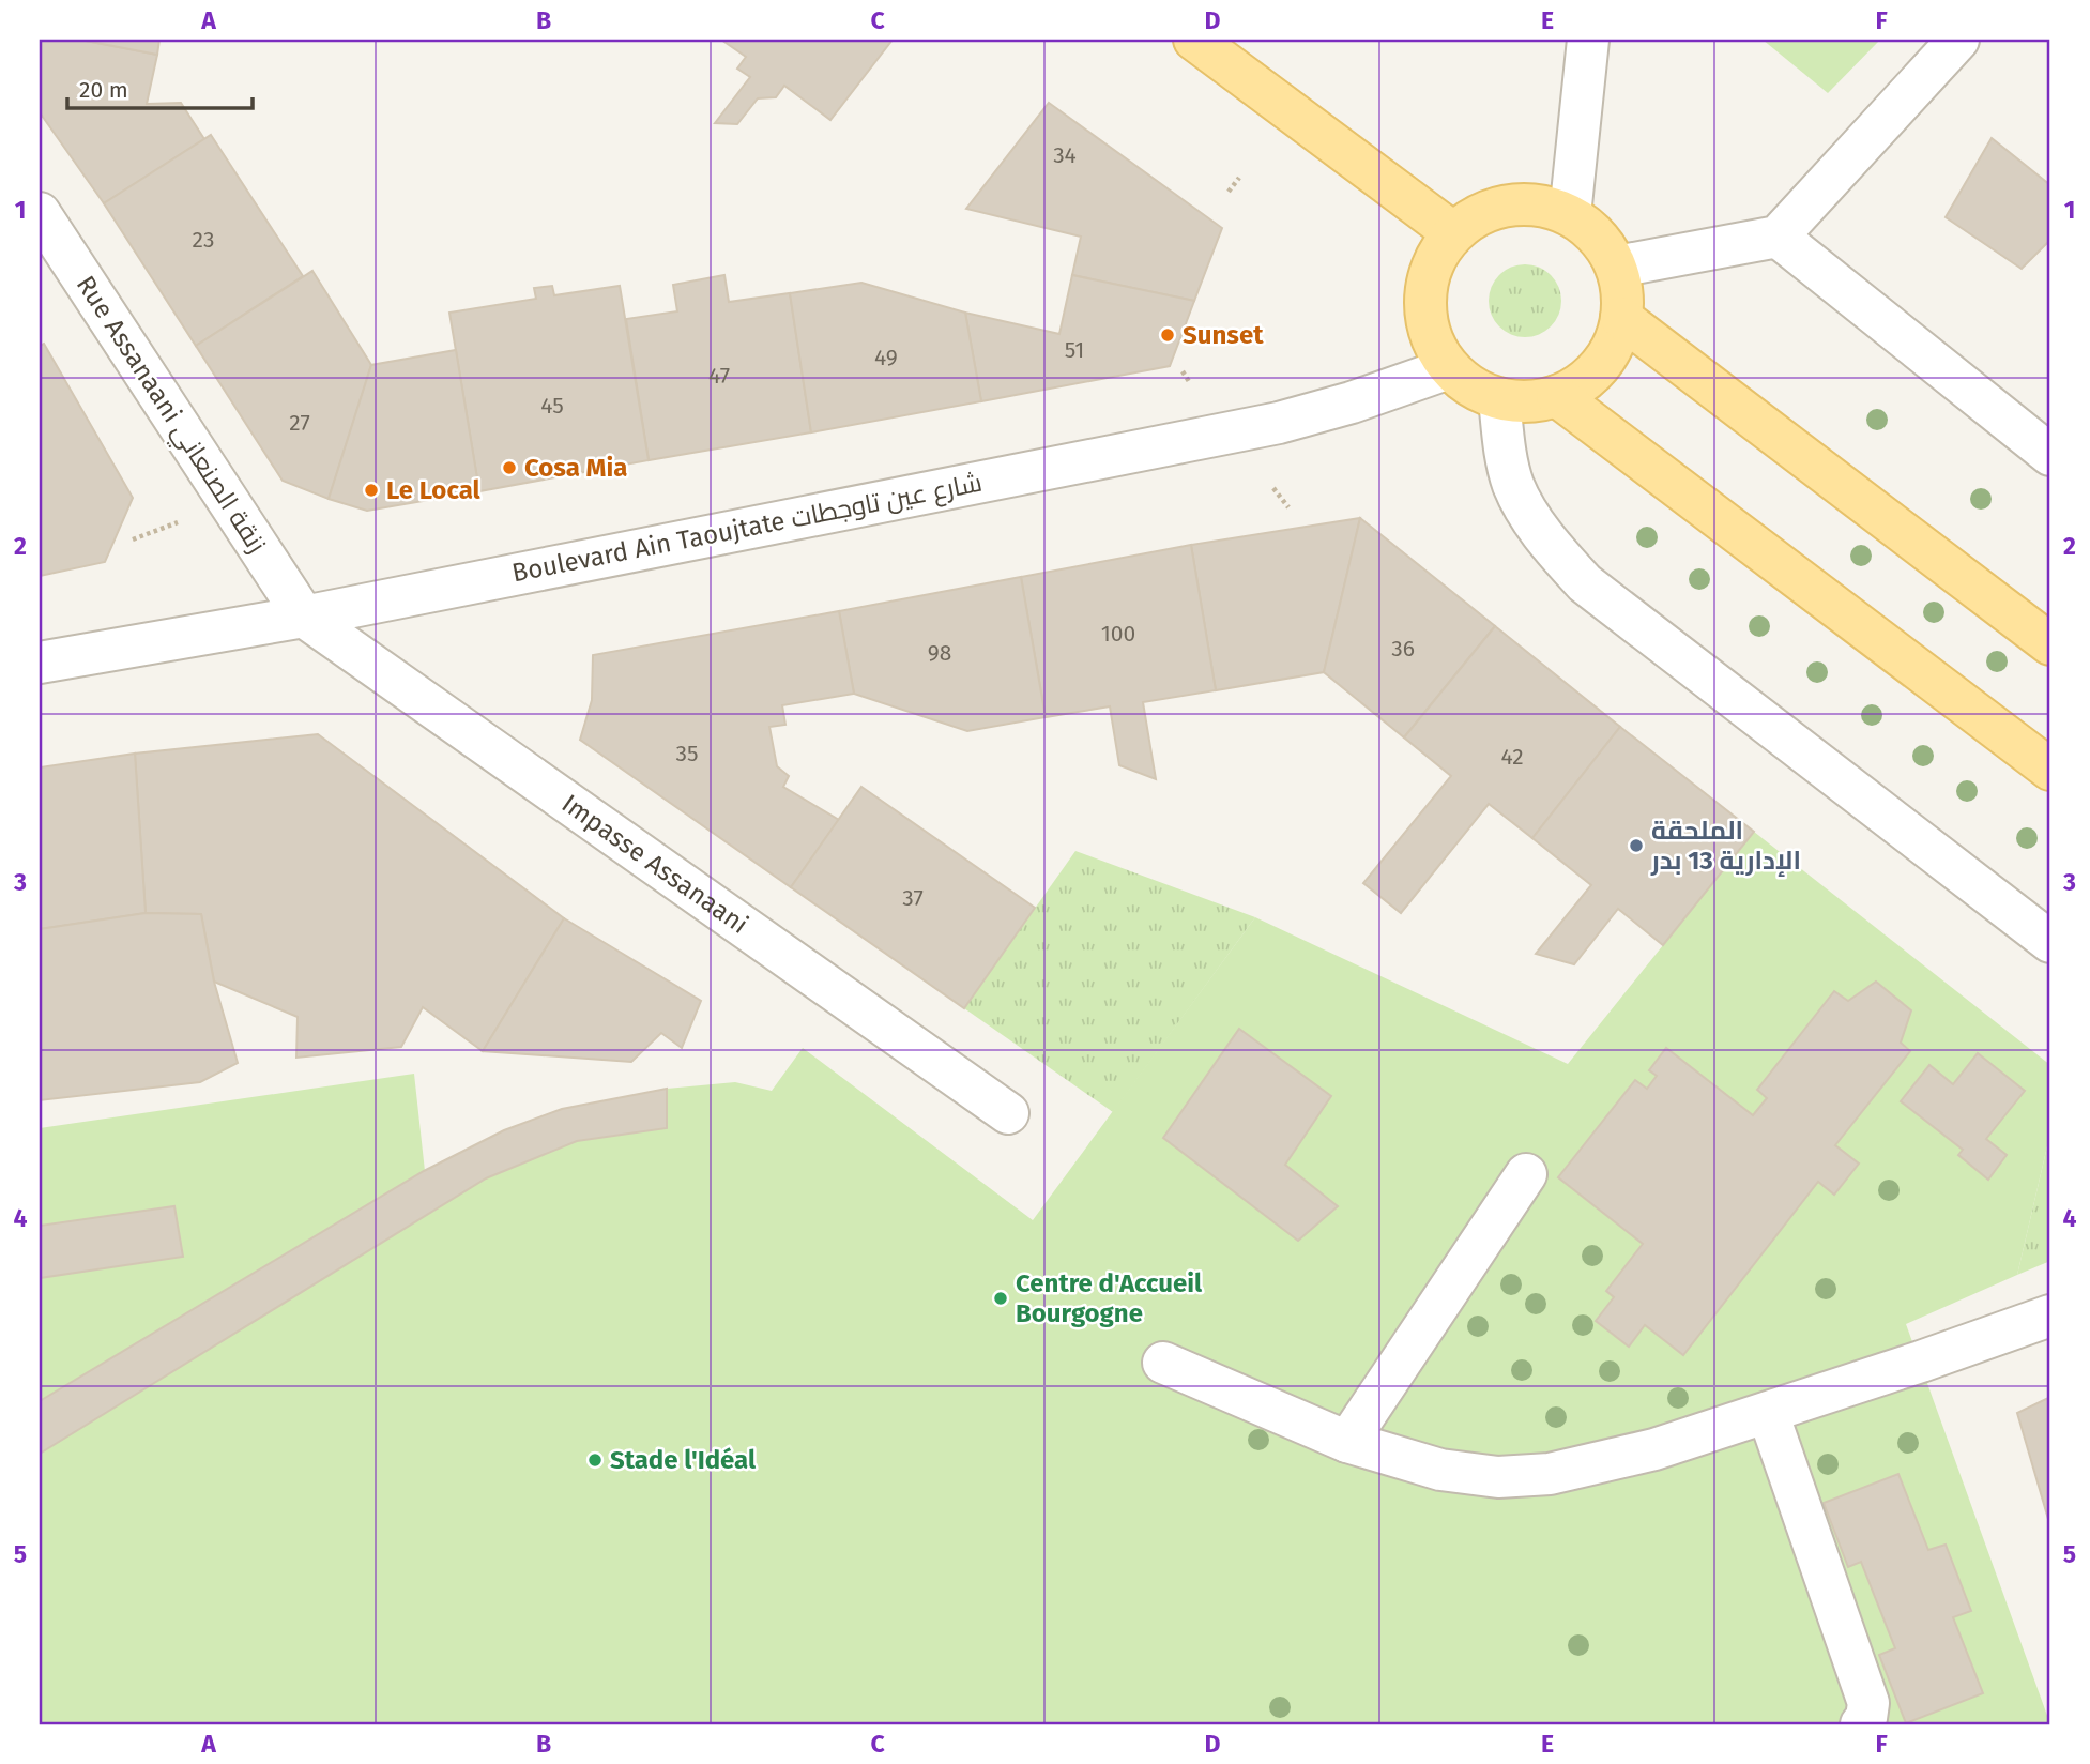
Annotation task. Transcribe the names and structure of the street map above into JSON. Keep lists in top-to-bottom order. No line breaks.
{"streets":{"street":["Rue Assanaani زنقة الصنعاني","Boulevard Ain Taoujtate شارع عين تاوجطات","Impasse Assanaani"]},"crossings":[["Rue Assanaani زنقة الصنعاني","Boulevard Ain Taoujtate شارع عين تاوجطات"],["Rue Assanaani زنقة الصنعاني","Impasse Assanaani"],["Boulevard Ain Taoujtate شارع عين تاوجطات","Impasse Assanaani"]],"places":["Sunset","Cosa Mia","Le Local","الملحقة الإدارية 13 بدر","Centre d'Accueil Bourgogne","Stade l'Idéal"],"house_numbers":["34","23","51","49","47","45","27","100","36","98","35","42","37"],"scale_bar":"20 m","grid":{"columns":["A","B","C","D","E","F"],"rows":["1","2","3","4","5"]}}
